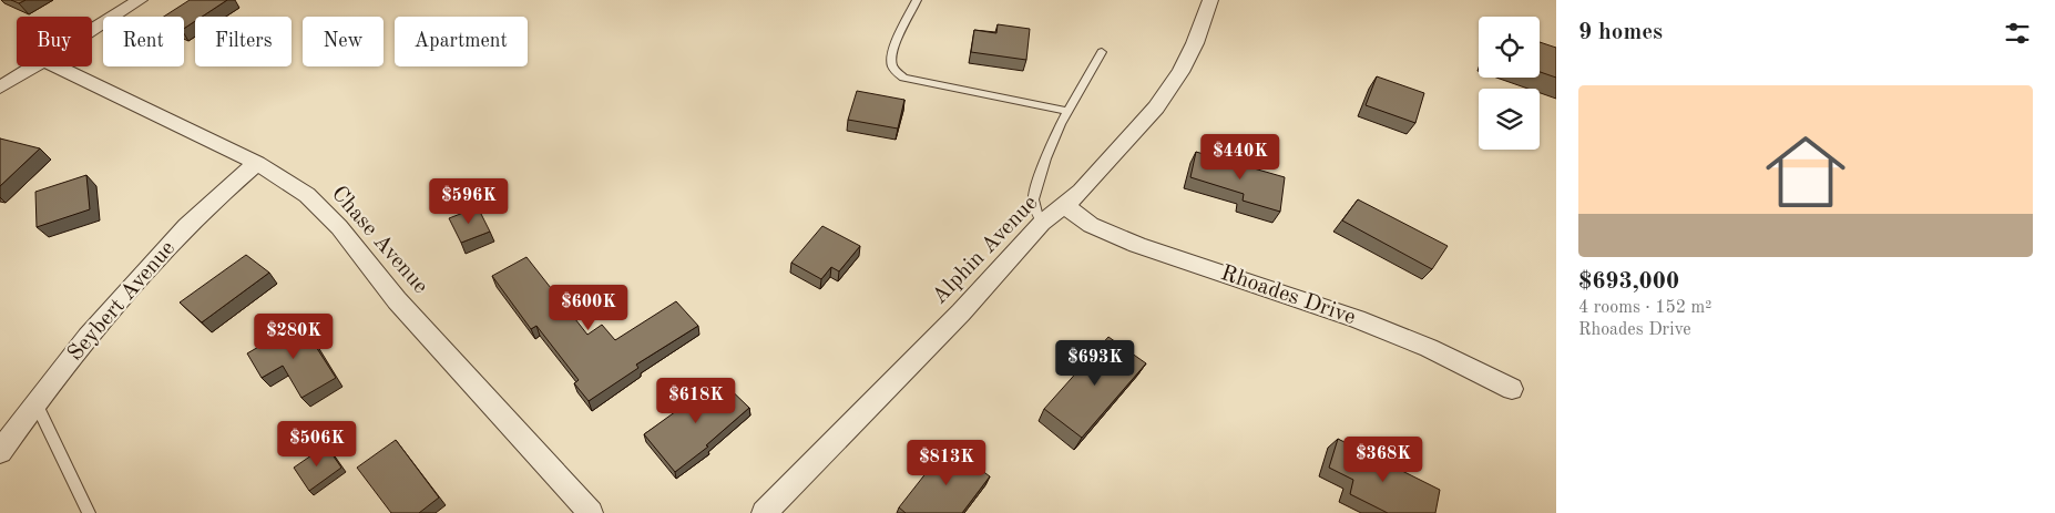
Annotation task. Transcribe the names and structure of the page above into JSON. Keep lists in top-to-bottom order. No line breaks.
{"streets":{"street":["Chase Avenue","Alphin Avenue","Rhoades Drive","Seybert Avenue"]},"crossings":[["Chase Avenue","Seybert Avenue"],["Alphin Avenue","Rhoades Drive"]],"page":{"heading":"9 homes","chip":["Buy","Rent","Filters","New","Apartment"],"list":[{"name":"$693,000","note":"4 rooms · 152 m² · Rhoades Drive"}],"price":["$440K","$596K","$600K","$280K","$693K","$618K","$506K","$368K","$813K"]}}
